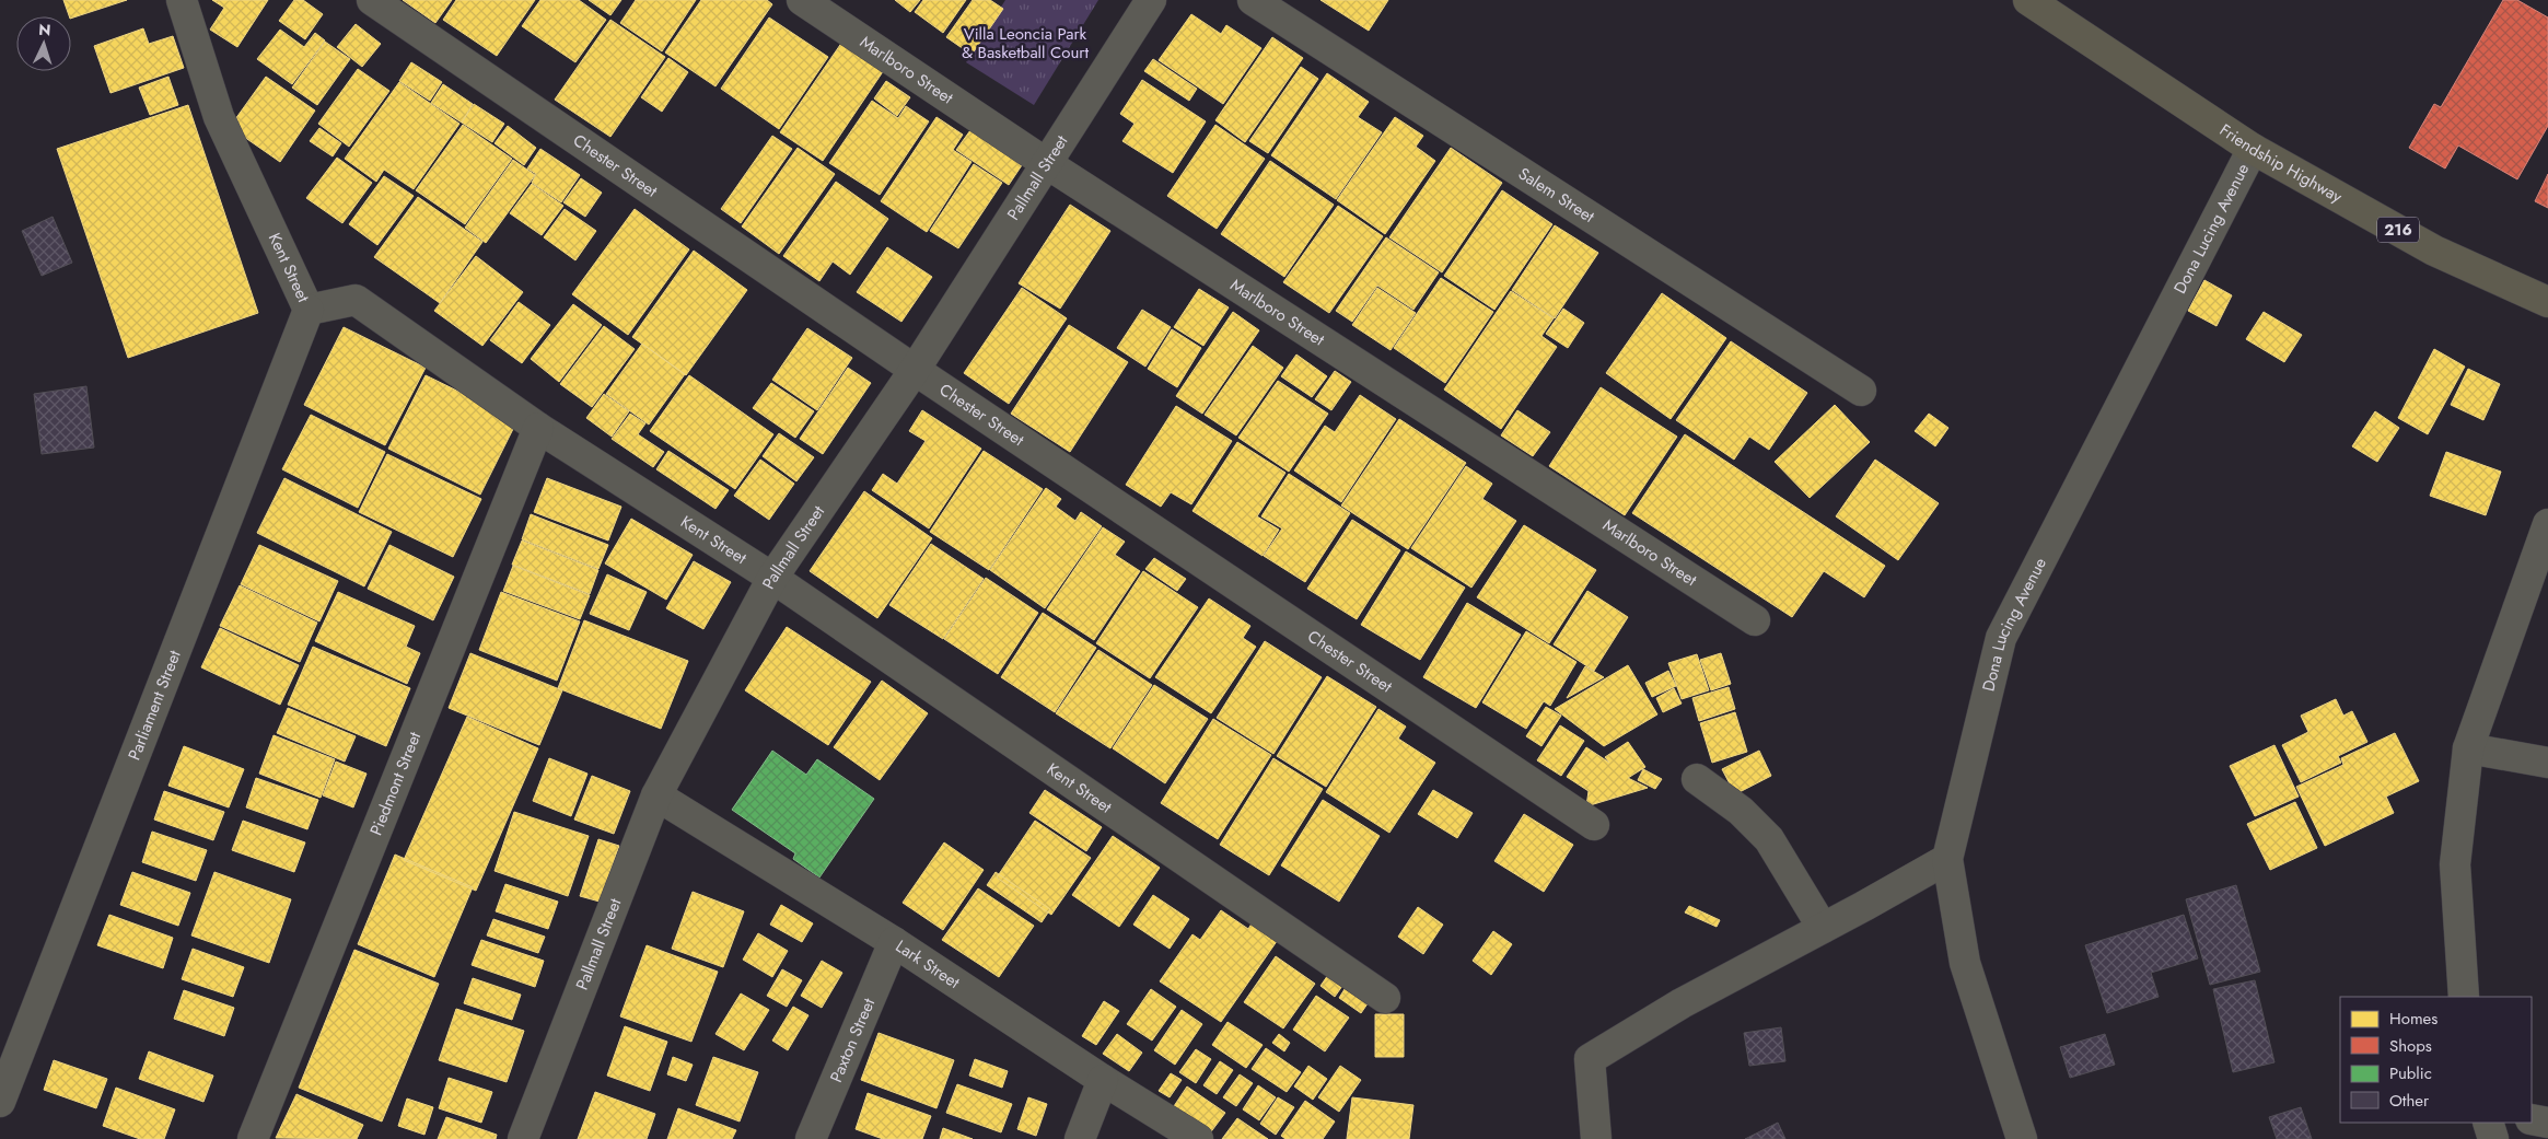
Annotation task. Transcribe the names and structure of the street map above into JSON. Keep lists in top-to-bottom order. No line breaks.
{"streets":{"main road":["Friendship Highway","216"],"street":["Marlboro Street","Chester Street","Pallmall Street","Salem Street","Dona Lucing Avenue","Kent Street","Parliament Street","Piedmont Street","Lark Street","Paxton Street"]},"crossings":[["Marlboro Street","Pallmall Street"],["Friendship Highway","Dona Lucing Avenue"],["Chester Street","Pallmall Street"],["Pallmall Street","Kent Street"],["Pallmall Street","Lark Street"],["Kent Street","Parliament Street"],["Kent Street","Piedmont Street"],["Lark Street","Paxton Street"]],"parks":["Villa Leoncia Park & Basketball Court"],"legend":["Homes","Shops","Public","Other"],"north":"top"}
